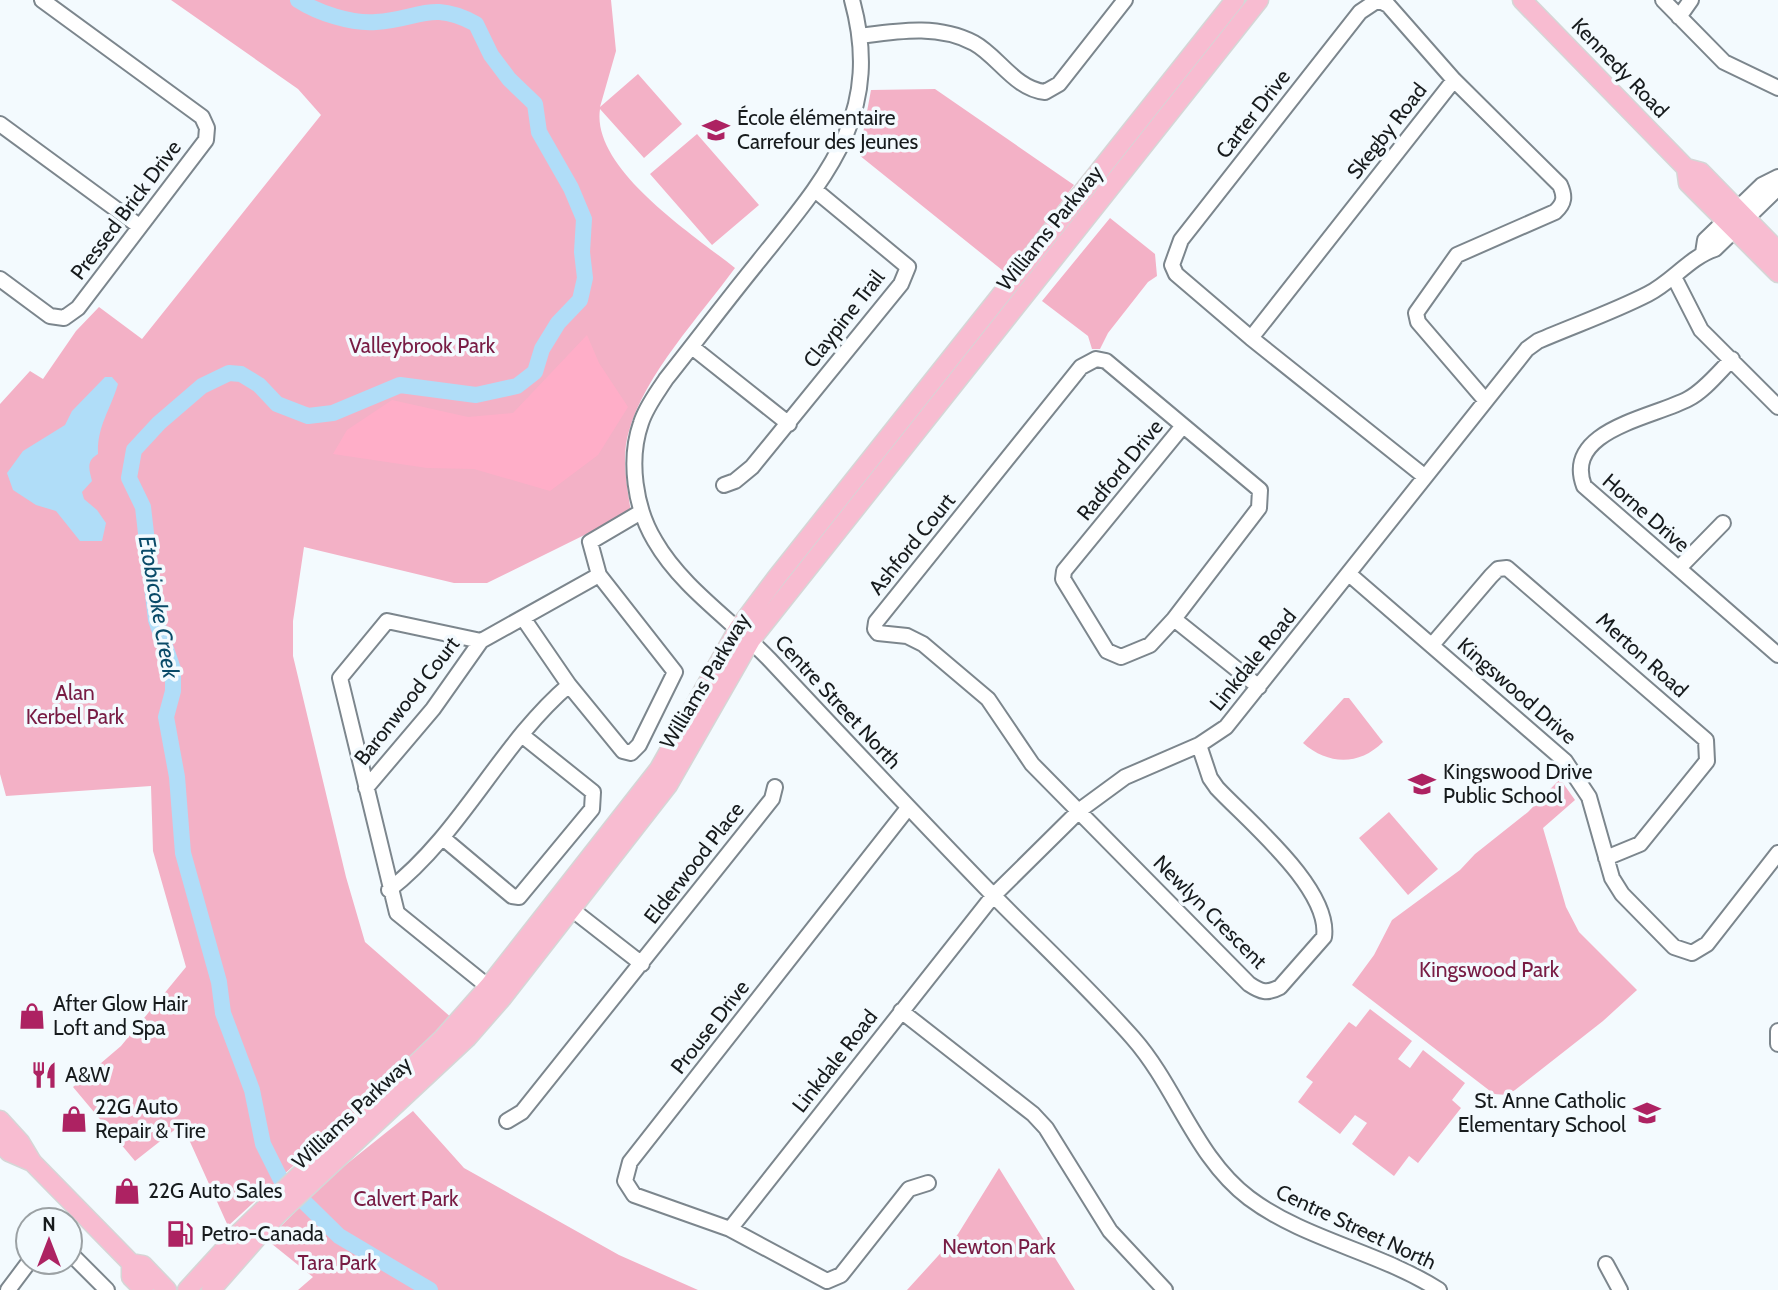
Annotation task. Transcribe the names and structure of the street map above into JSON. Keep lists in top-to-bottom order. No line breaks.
{"streets":{"main road":["Kennedy Road","Williams Parkway"],"street":["Carter Drive","Skegby Road","Pressed Brick Drive","Claypine Trail","Radford Drive","Horne Drive","Ashford Court","Merton Road","Linkdale Road","Kingswood Drive","Baronwood Court","Centre Street North","Elderwood Place","Newlyn Crescent","Prouse Drive"]},"crossings":[["Kennedy Road","Linkdale Road"],["Carter Drive","Skegby Road"],["Skegby Road","Linkdale Road"],["Williams Parkway","Baronwood Court"],["Williams Parkway","Centre Street North"],["Claypine Trail","Centre Street North"],["Radford Drive","Ashford Court"],["Ashford Court","Linkdale Road"],["Ashford Court","Newlyn Crescent"],["Merton Road","Kingswood Drive"],["Linkdale Road","Kingswood Drive"],["Linkdale Road","Centre Street North"],["Linkdale Road","Newlyn Crescent"],["Linkdale Road","Prouse Drive"],["Centre Street North","Prouse Drive"]],"water":["Etobicoke Creek"],"parks":["Valleybrook Park","Alan Kerbel Park","Kingswood Park","Calvert Park","Newton Park","Tara Park"],"places":{"school or university":["École élémentaire Carrefour des Jeunes","Kingswood Drive Public School","St. Anne Catholic Elementary School"],"shop":["After Glow Hair Loft and Spa","22G Auto Repair & Tire","22G Auto Sales"],"restaurant":["A&W"],"fuel station":["Petro-Canada"]},"north":"top"}
